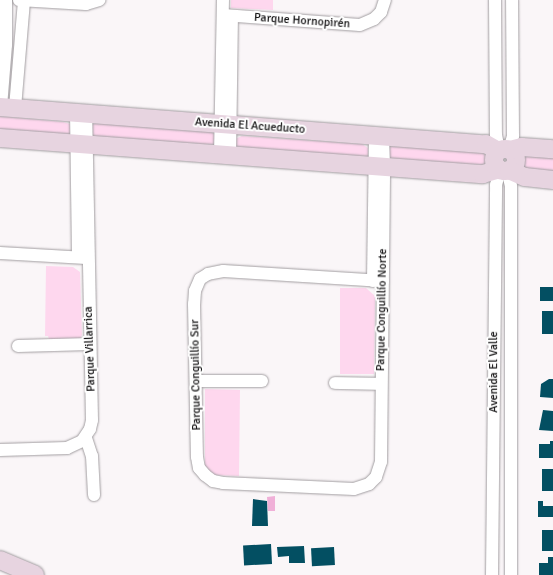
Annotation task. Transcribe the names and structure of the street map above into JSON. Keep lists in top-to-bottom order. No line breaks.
{"streets":{"street":["Parque Hornopirén","Avenida El Acueducto","Parque Conguillío Norte","Parque Villarrica","Avenida El Valle","Parque Conguillío Sur"]},"crossings":[["Avenida El Acueducto","Parque Conguillío Norte"],["Avenida El Acueducto","Parque Villarrica"],["Parque Conguillío Norte","Parque Conguillío Sur"]]}
